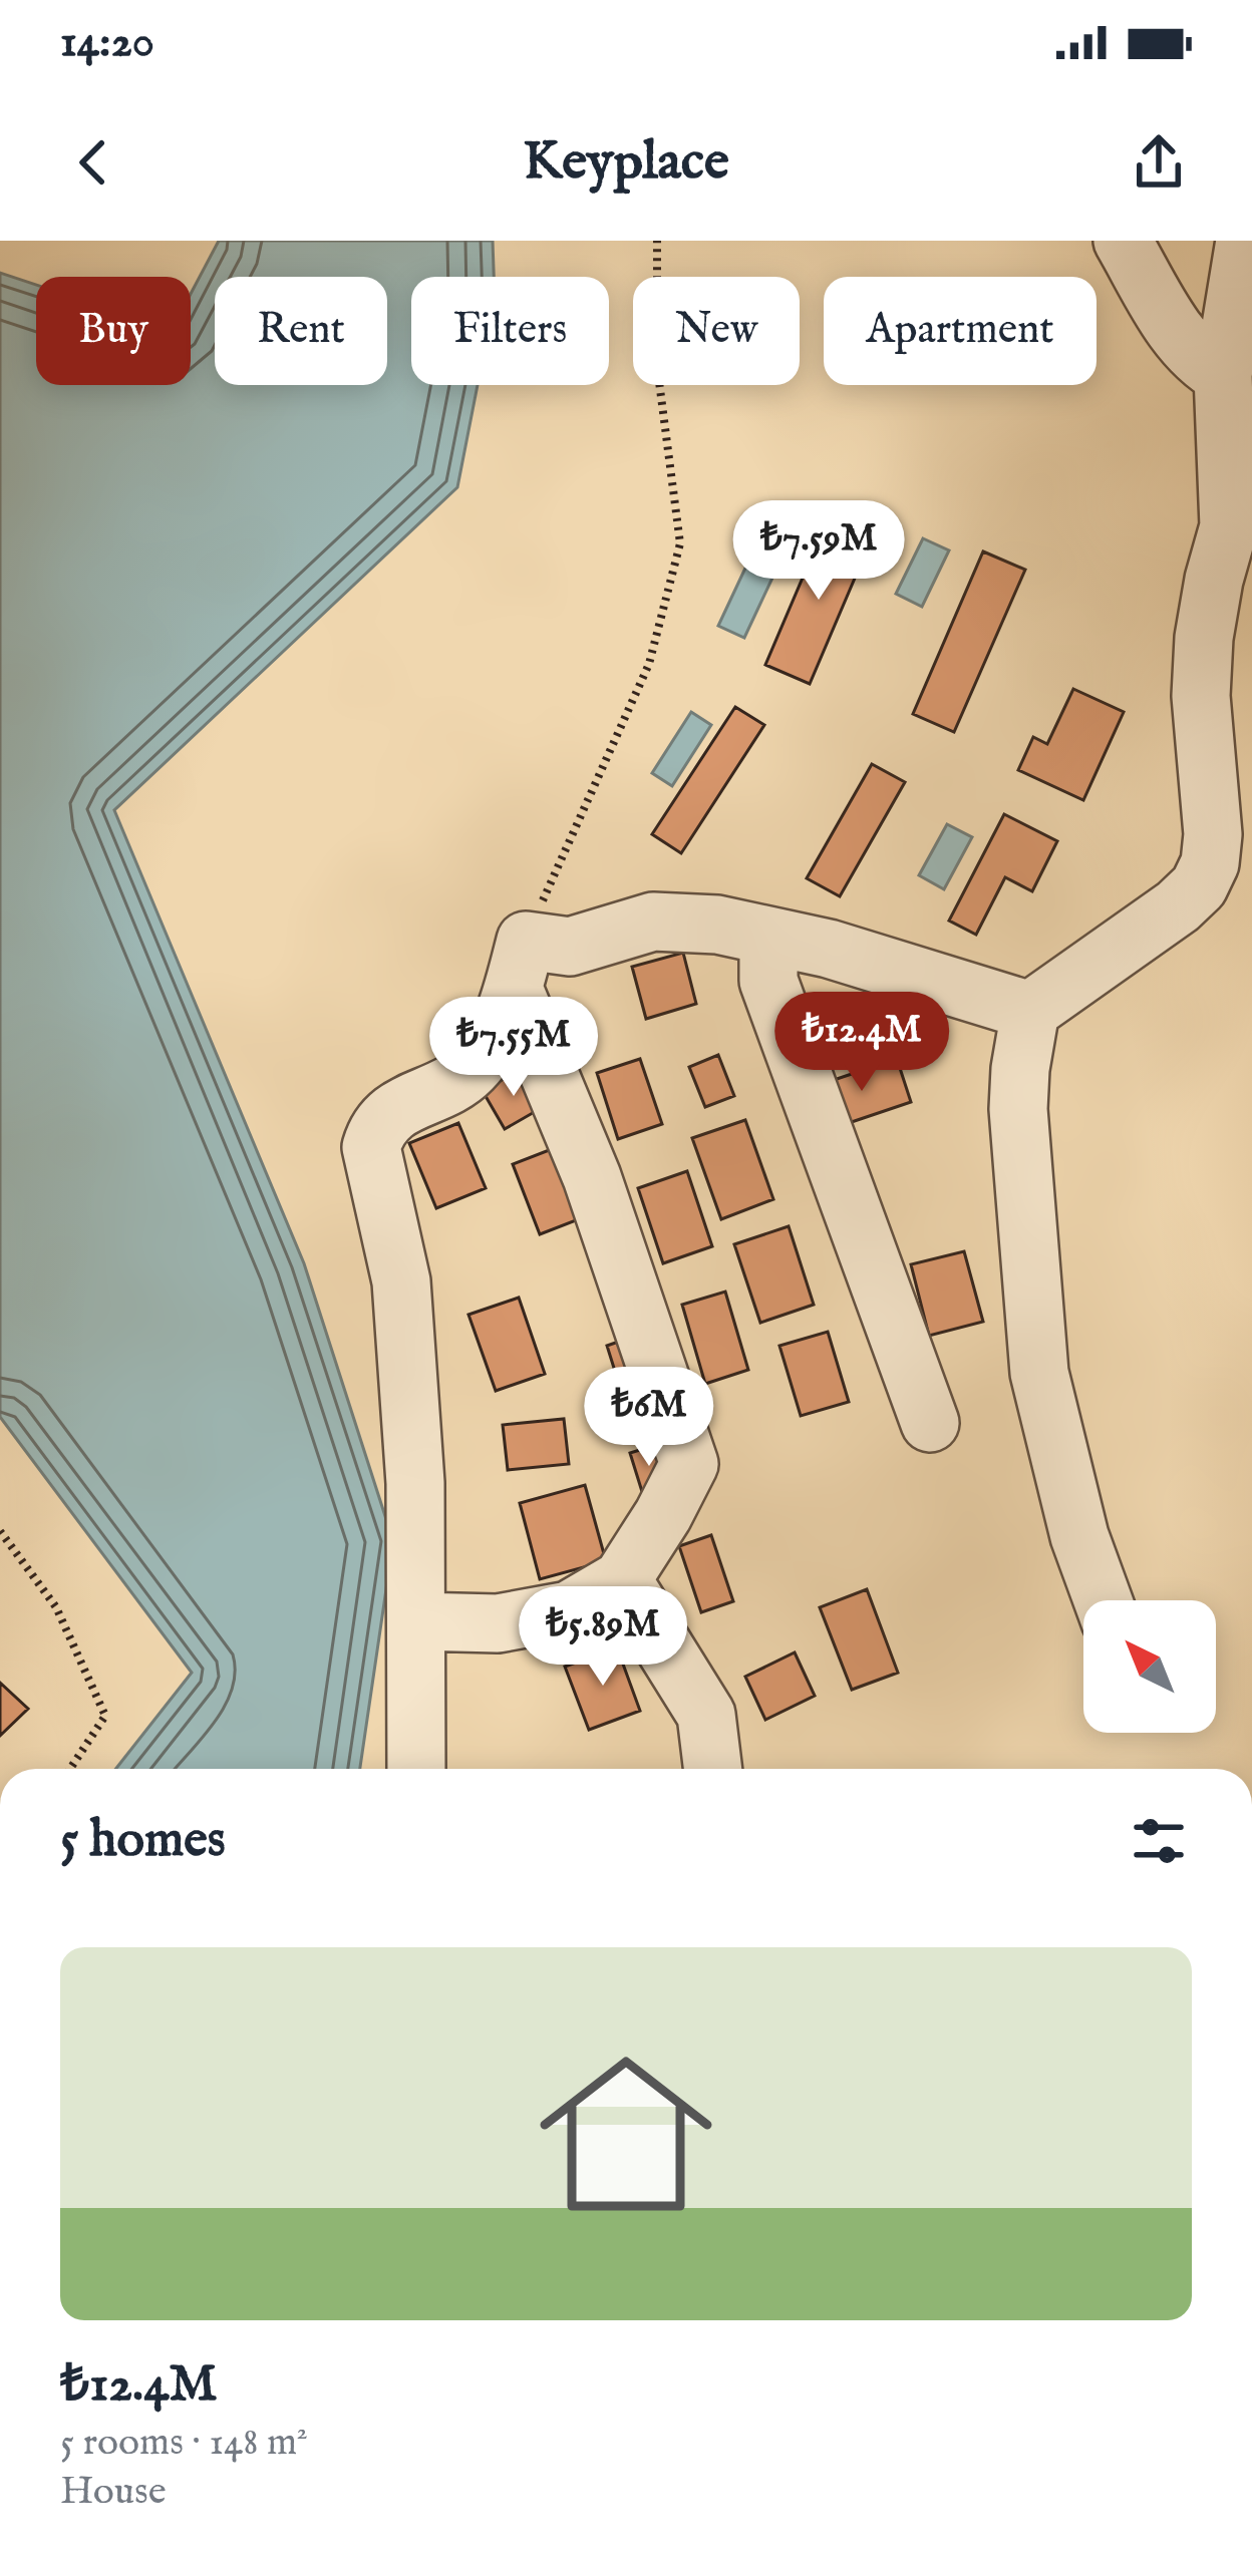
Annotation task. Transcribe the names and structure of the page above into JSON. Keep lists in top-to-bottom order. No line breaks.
{"north":"top left","page":{"status":"14:20","header":"Keyplace","chip":["Buy","Rent","Filters","New","Apartment"],"price":["₺7.59M","₺12.4M","₺7.55M","₺6M","₺5.89M"],"heading":"5 homes","list":[{"name":"₺12.4M","note":"5 rooms · 148 m² · House"}]}}
